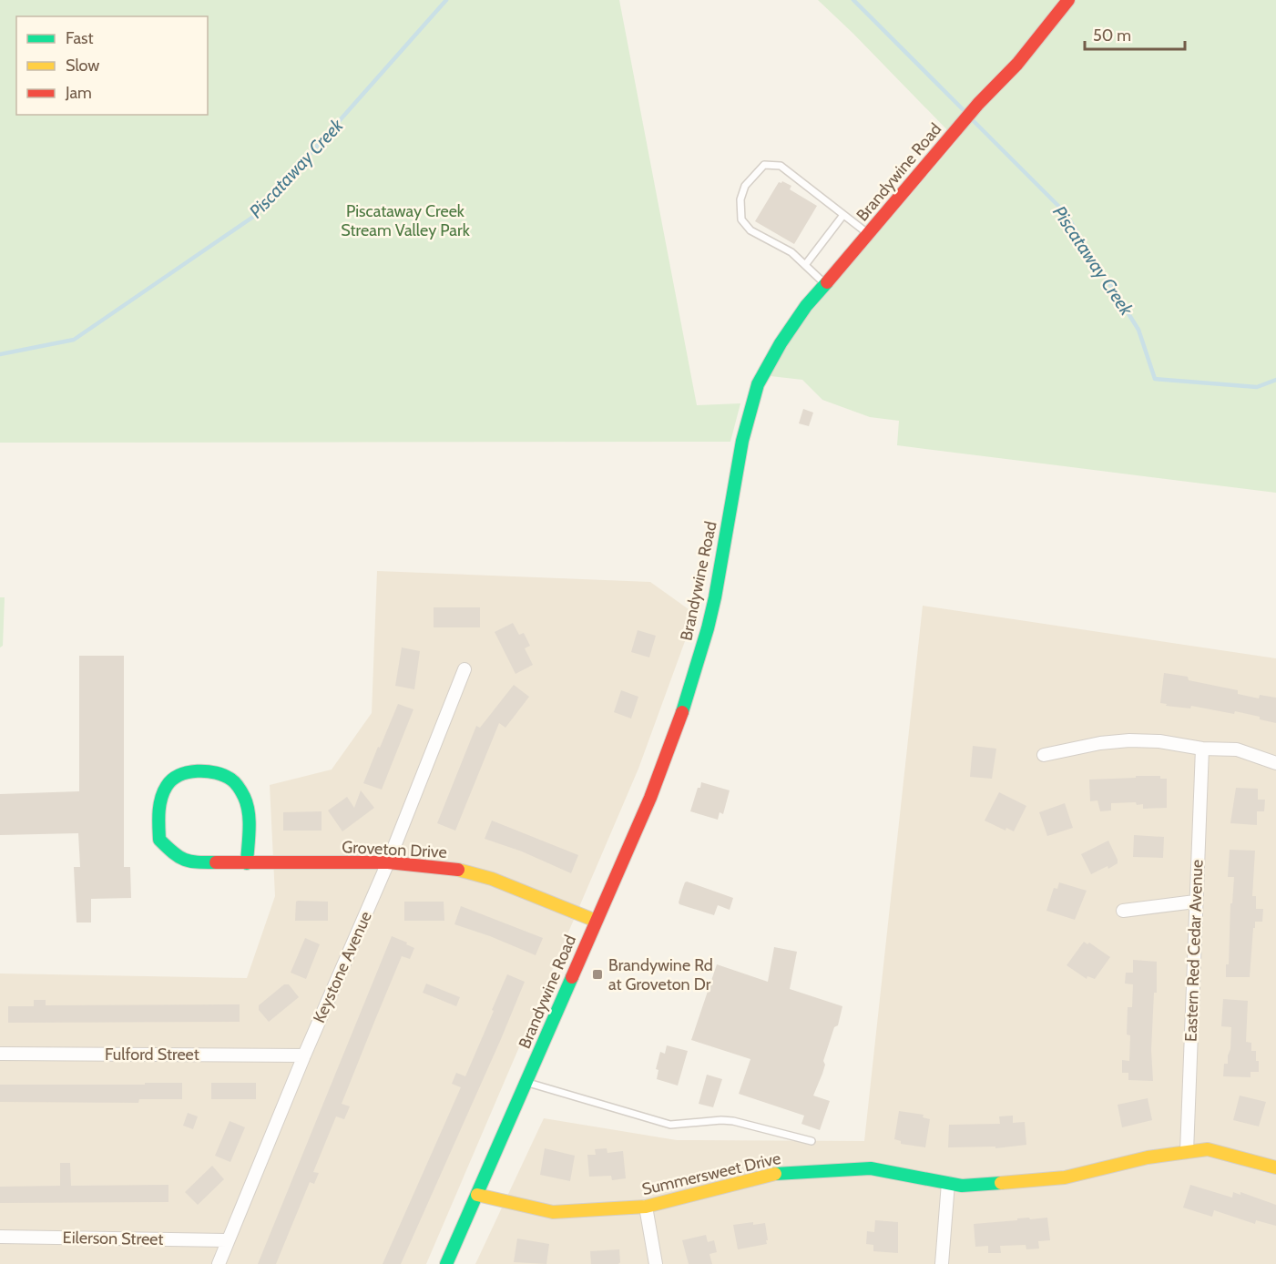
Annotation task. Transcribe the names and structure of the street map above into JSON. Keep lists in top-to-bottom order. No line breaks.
{"streets":{"street":["Brandywine Road","Groveton Drive","Eastern Red Cedar Avenue","Keystone Avenue","Fulford Street","Summersweet Drive","Eilerson Street"]},"crossings":[["Brandywine Road","Groveton Drive"],["Brandywine Road","Summersweet Drive"],["Groveton Drive","Keystone Avenue"],["Eastern Red Cedar Avenue","Summersweet Drive"],["Keystone Avenue","Fulford Street"],["Keystone Avenue","Eilerson Street"]],"water":["Piscataway Creek"],"parks":["Piscataway Creek Stream Valley Park"],"places":{"transit":["Brandywine Rd at Groveton Dr"]},"legend":["Fast","Slow","Jam"],"scale_bar":"50 m"}
